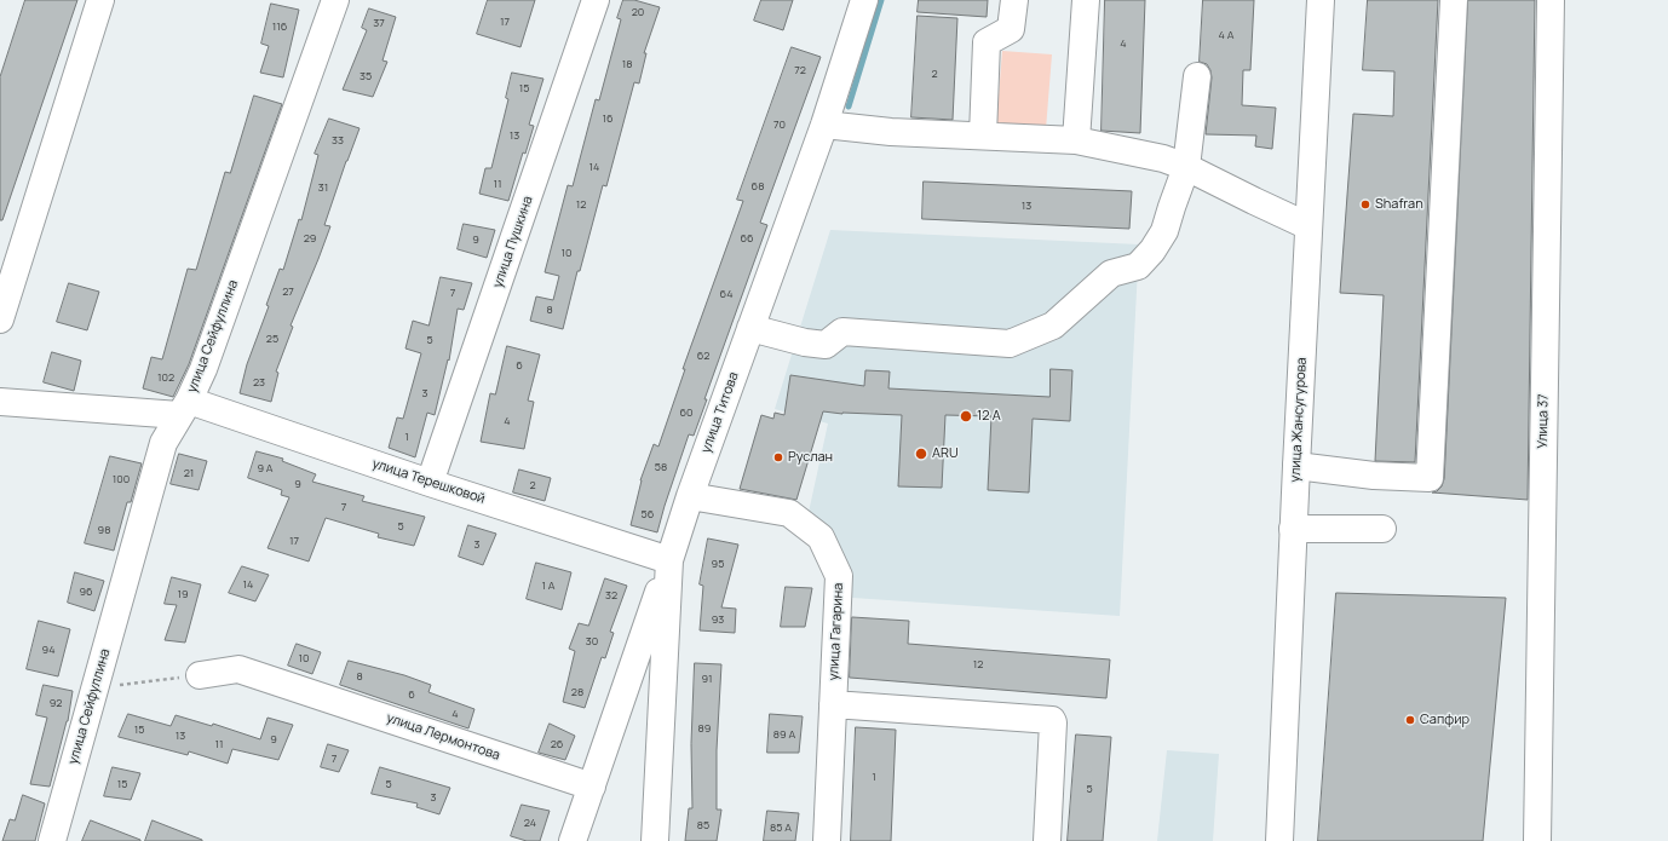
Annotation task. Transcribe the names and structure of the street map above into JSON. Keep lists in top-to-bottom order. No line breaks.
{"streets":{"street":["улица Пушкина","улица Сейфуллина","улица Титова","улица Жансугурова","Улица 37","улица Терешковой","улица Гагарина","улица Лермонтова"]},"crossings":[["улица Пушкина","улица Терешковой"],["улица Сейфуллина","улица Терешковой"],["улица Титова","улица Терешковой"],["улица Титова","улица Гагарина"]],"places":["Shafran","12 А","ARU","Руслан","Сапфир"],"house_numbers":["20","17","37","116","4 А","4","18","72","2","35","15","16","70","13","33","14","11","68","31","12","13","29","66","9","10","27","7","64","8","25","5","62","6","102","23","3","60","4","1","58","9 А","21","100","9","2","7","56","5","98","17","3","95","14","1 А","96","19","32","93","30","94","10","12","8","91","28","6","92","4","89","15","89 А","13","9","11","26","7","1","15","5","5","3","24","85","85 А"]}
